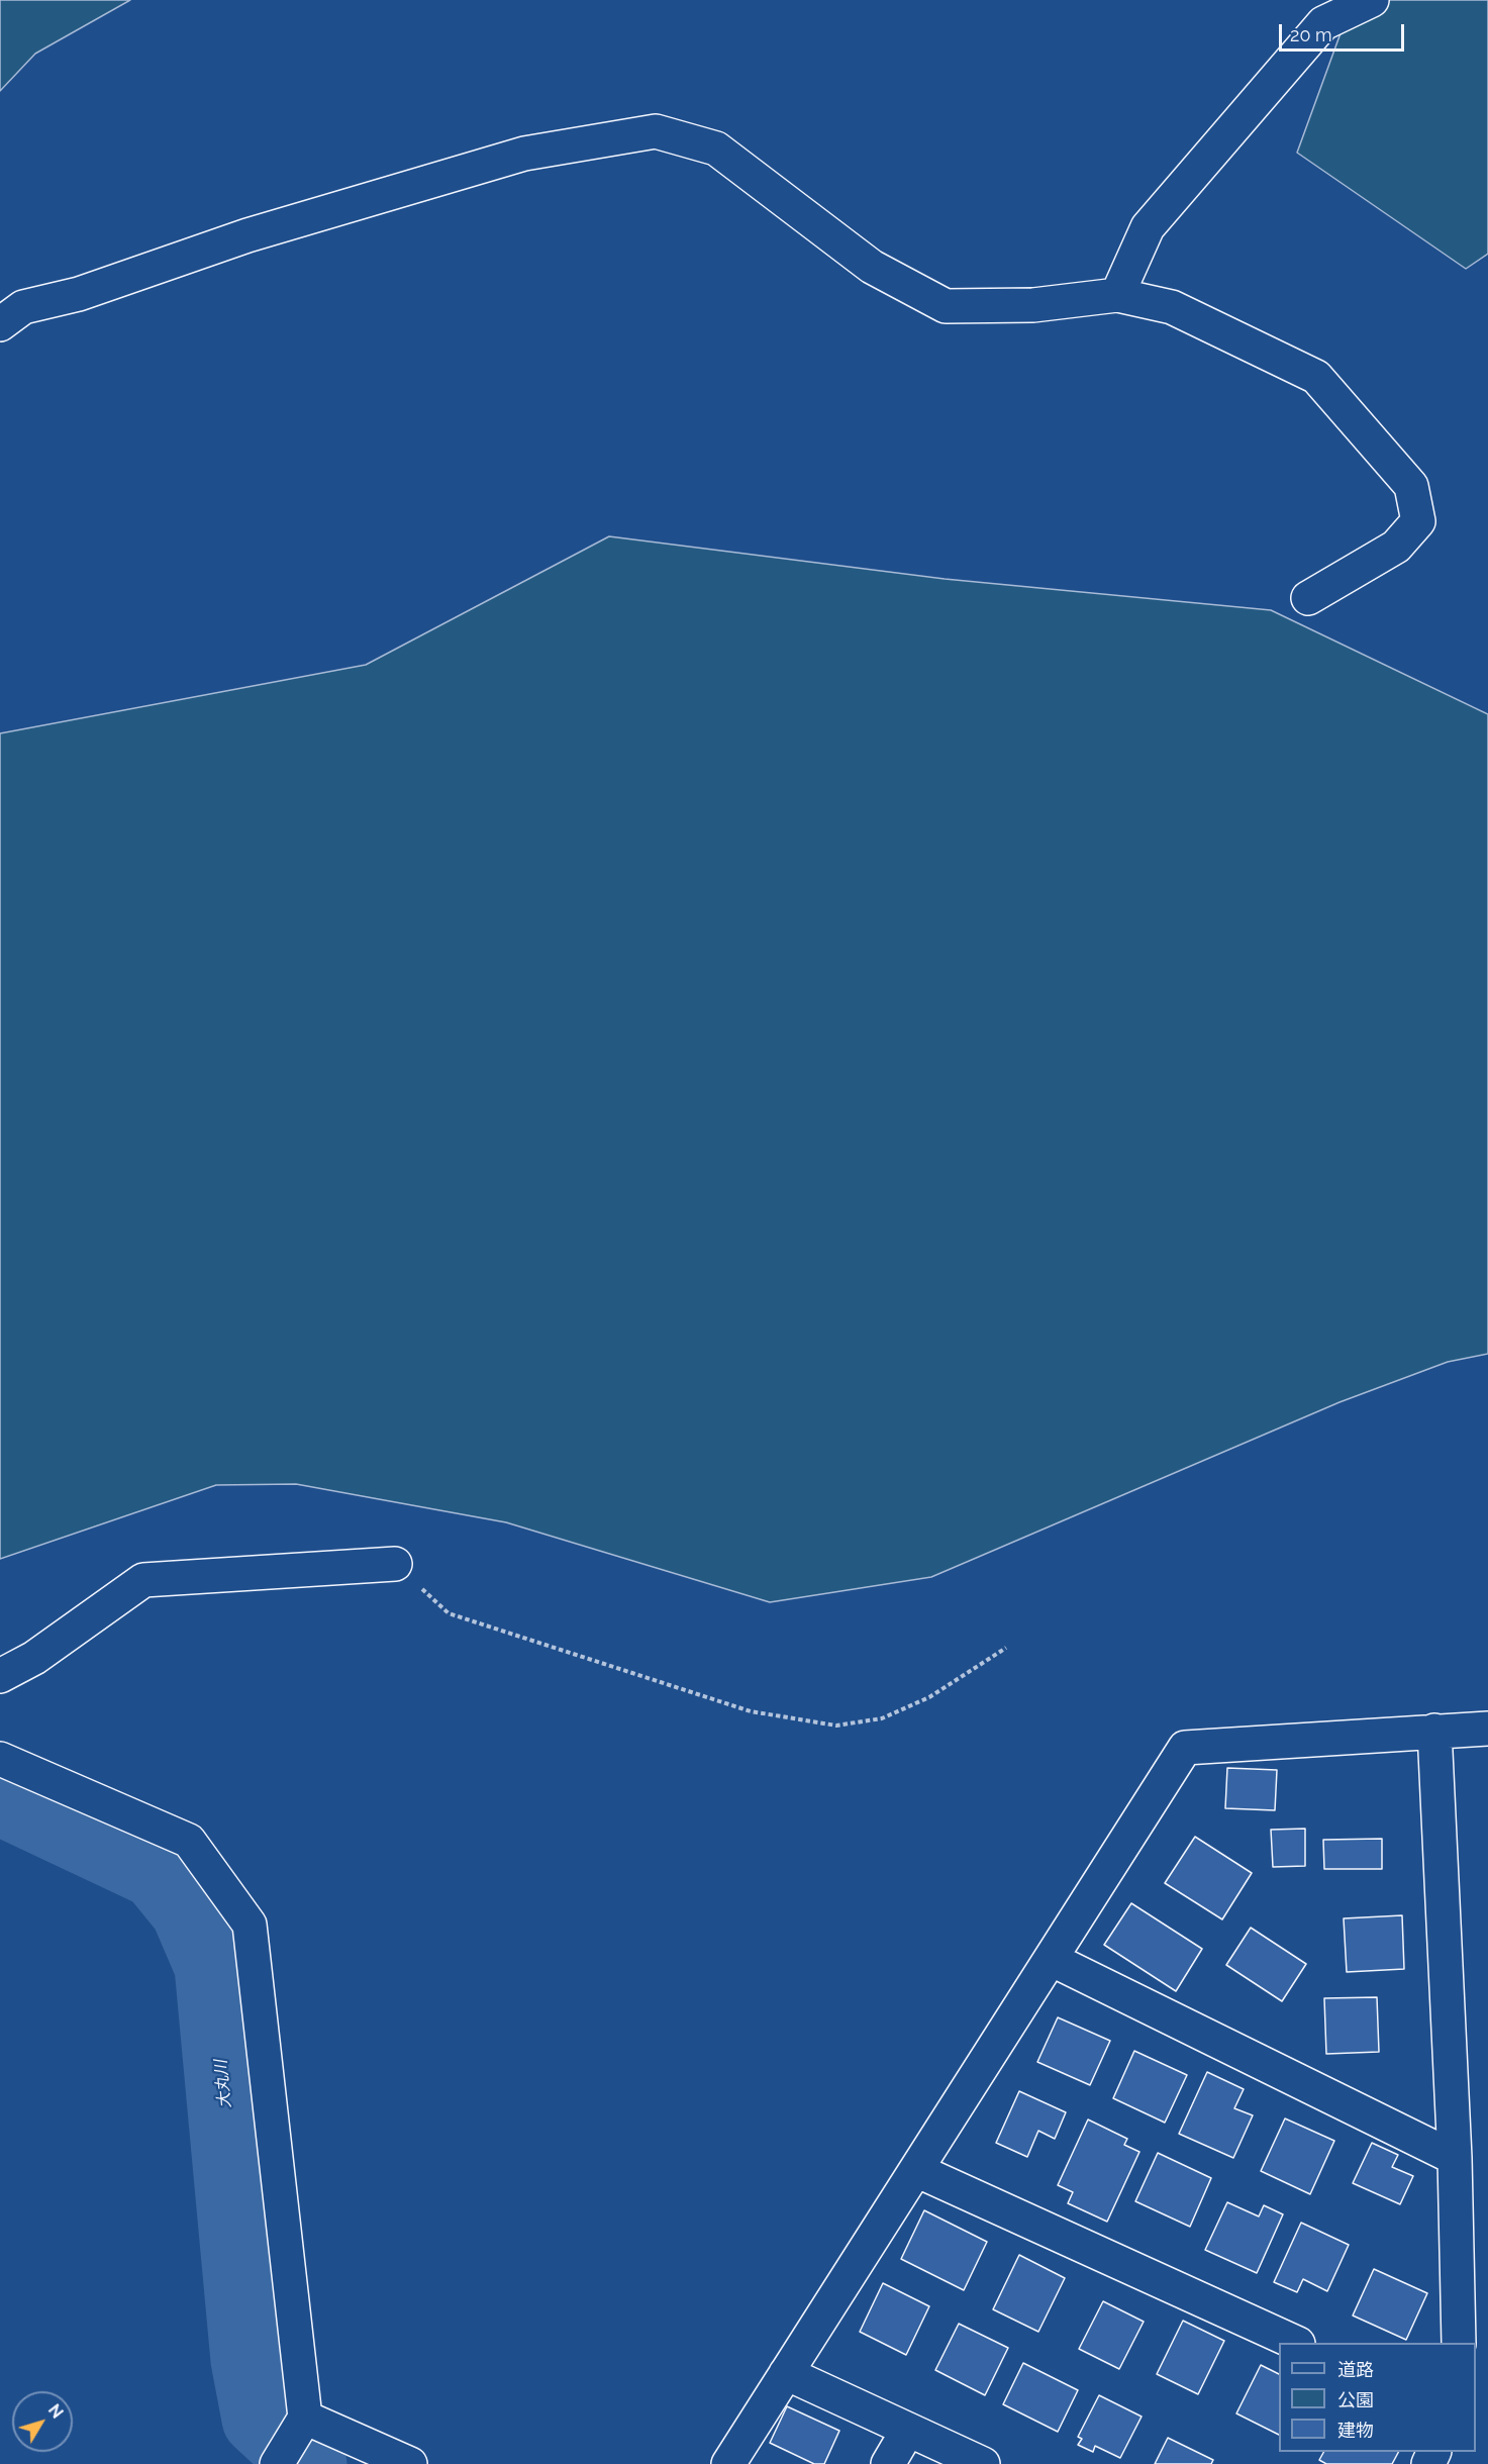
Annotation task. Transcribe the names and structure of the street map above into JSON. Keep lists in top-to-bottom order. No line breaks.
{"water":["大丸川"],"legend":["道路","公園","建物"],"scale_bar":"20 m","north":"top right"}
